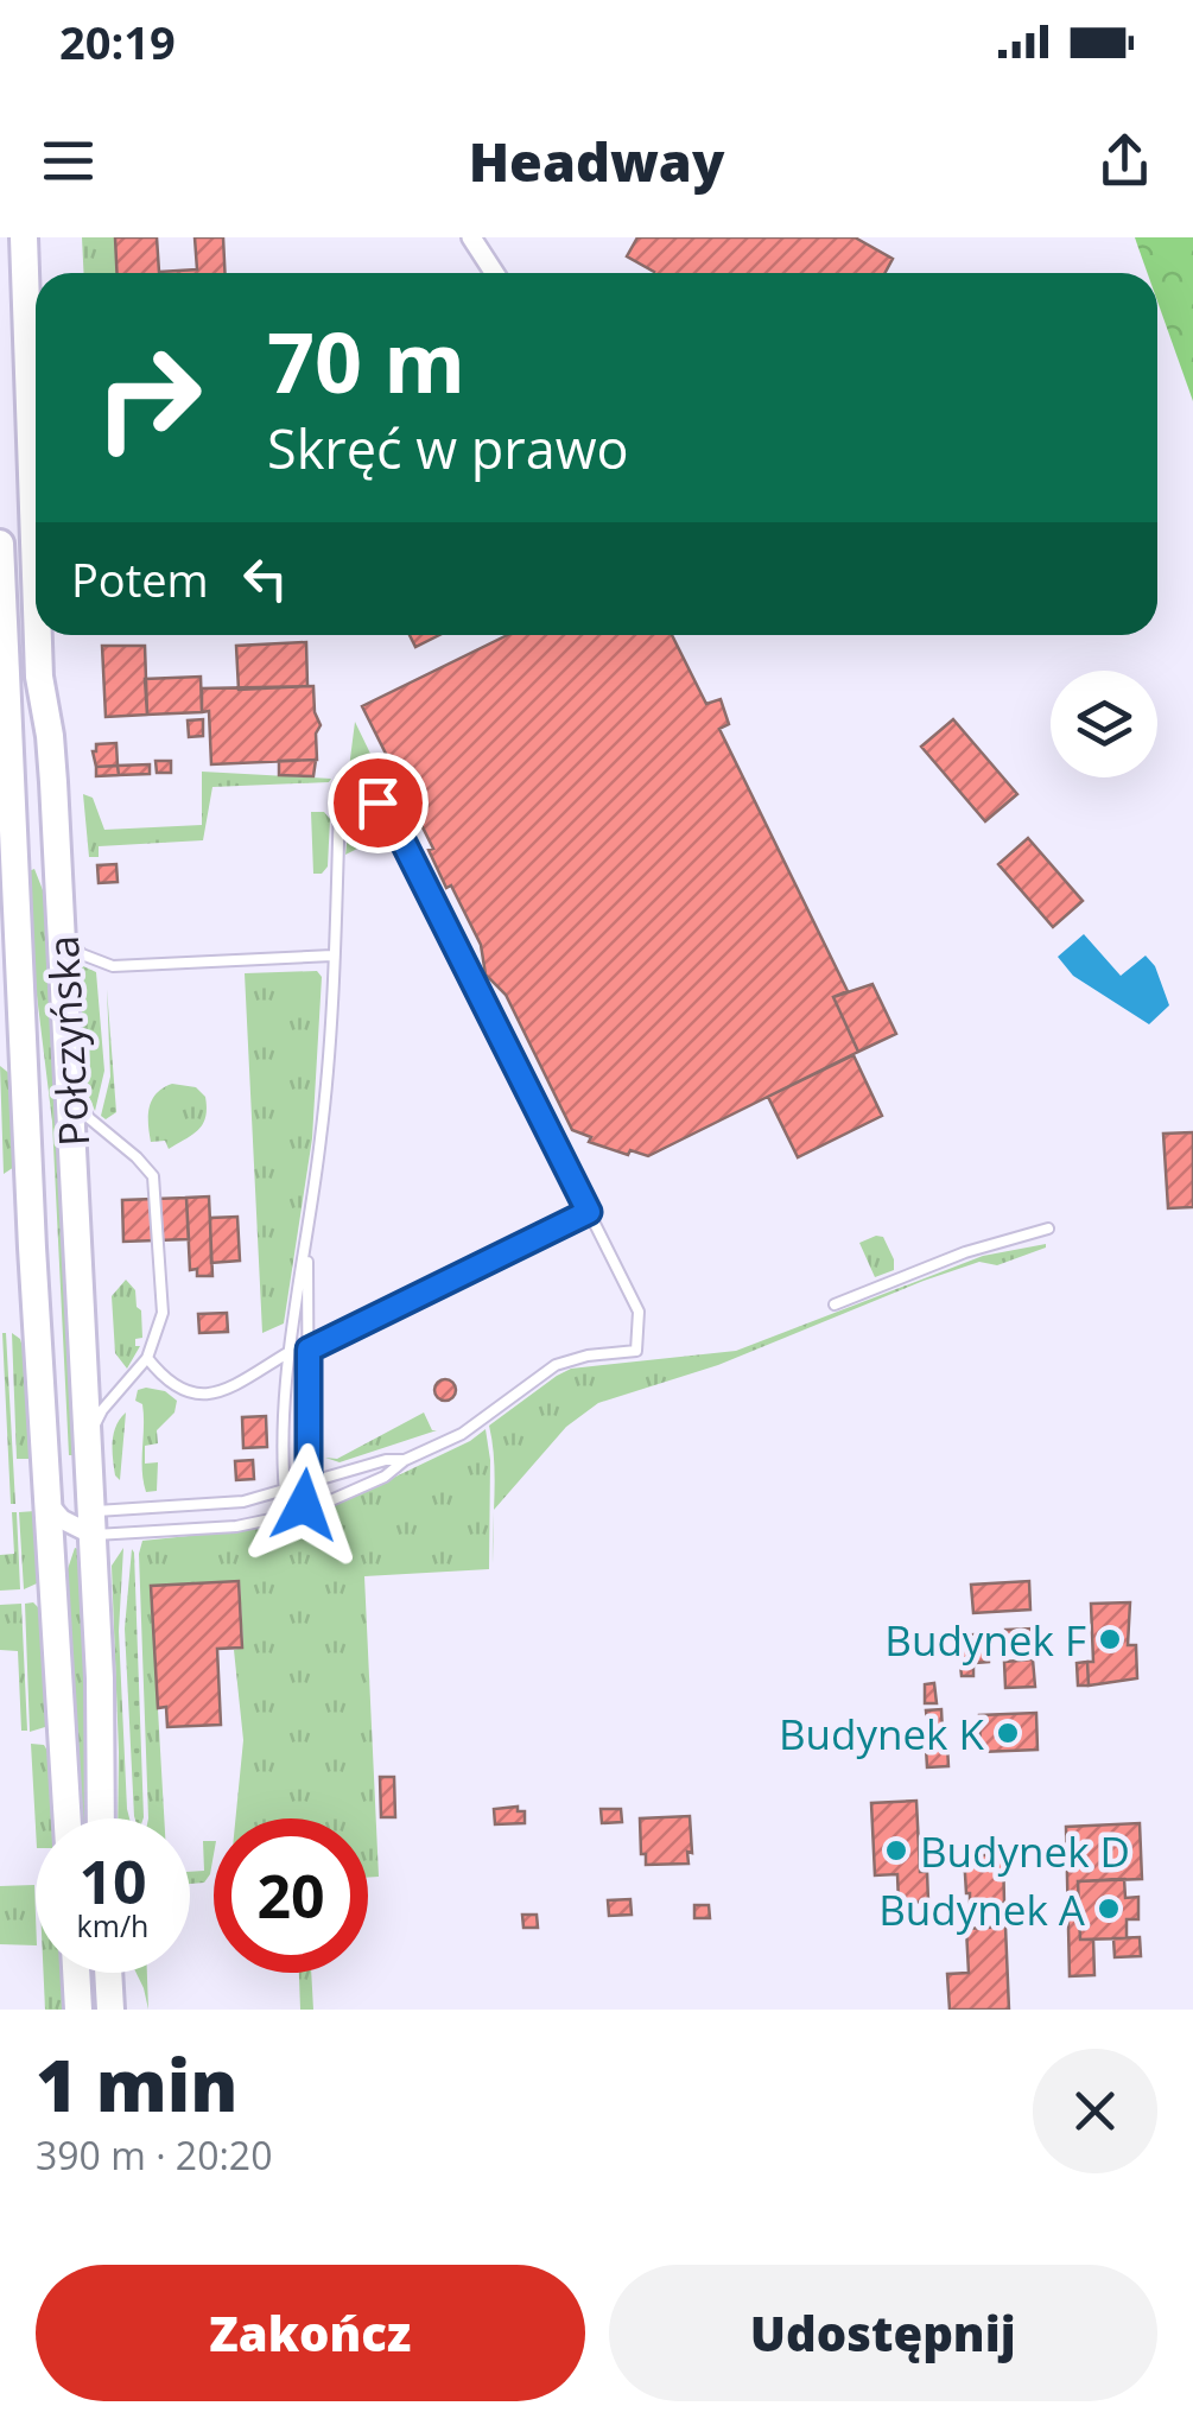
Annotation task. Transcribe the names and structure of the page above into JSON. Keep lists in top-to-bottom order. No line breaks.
{"streets":{"main road":["Połczyńska"]},"places":["Budynek F","Budynek K","Budynek D","Budynek A"],"page":{"status":"20:19","header":"Headway","turn":["70 m","Skręć w prawo"],"then":"Potem","speed":"10 km/h","limit":"20","heading":["1 min","390 m · 20:20"],"buttons":["Zakończ","Udostępnij"]}}
